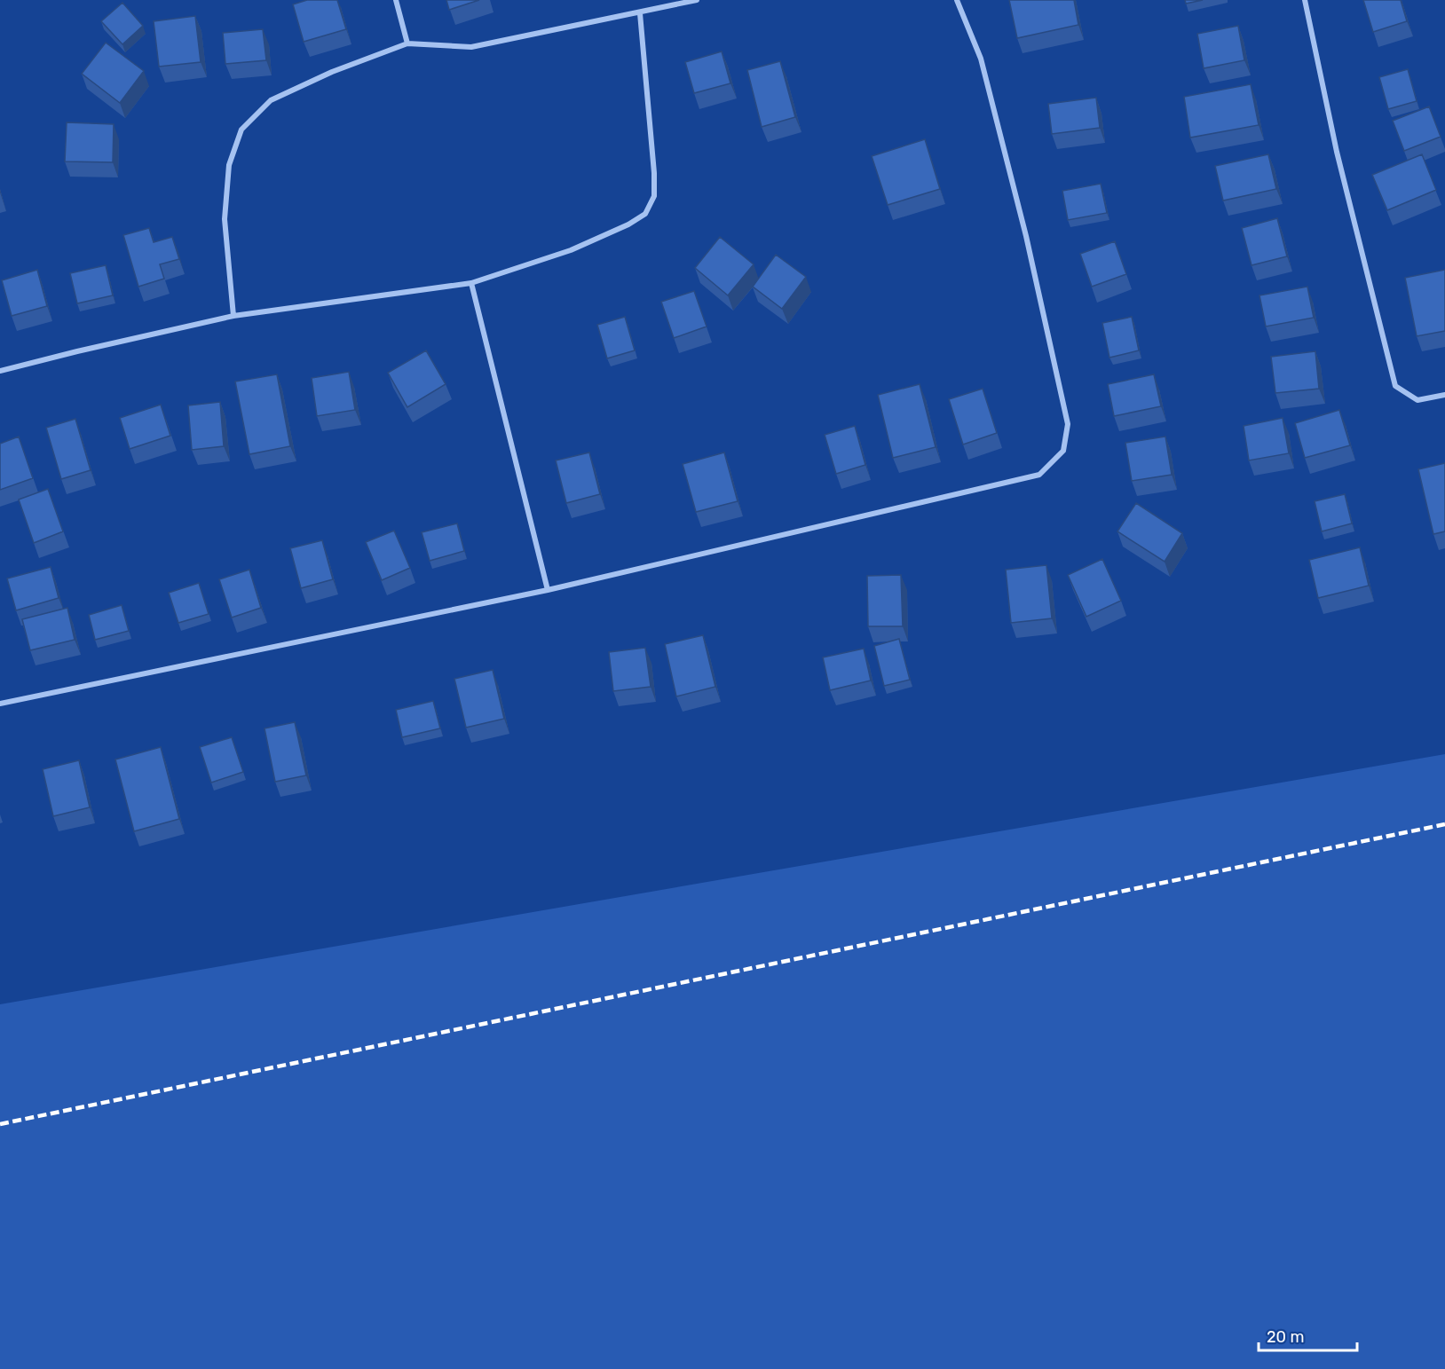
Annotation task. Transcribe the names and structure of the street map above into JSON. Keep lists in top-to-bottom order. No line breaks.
{"scale_bar":"20 m"}
